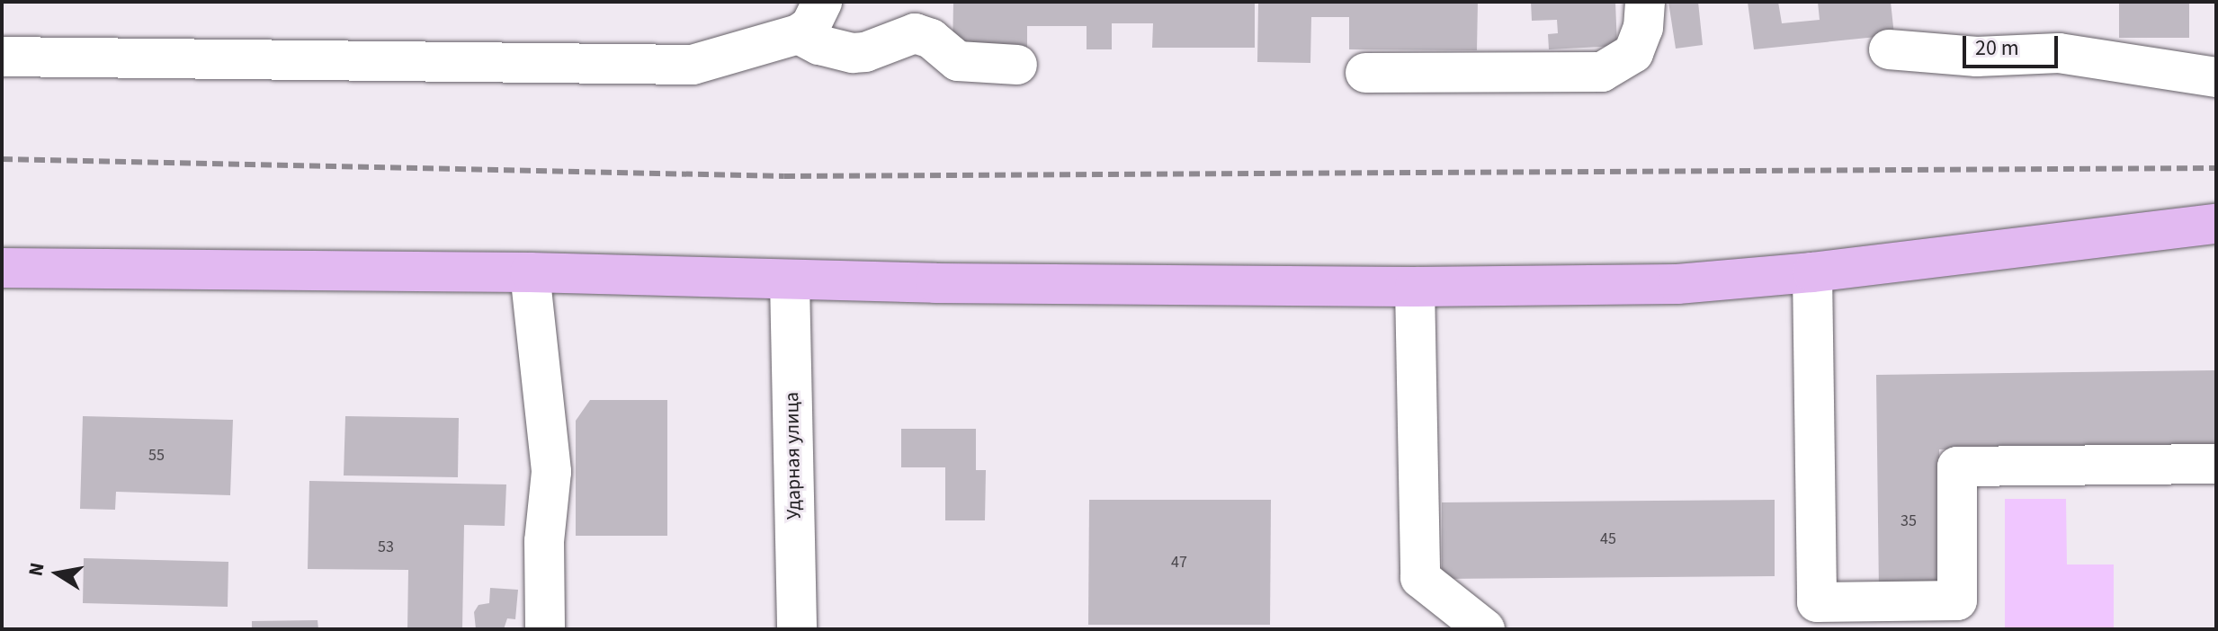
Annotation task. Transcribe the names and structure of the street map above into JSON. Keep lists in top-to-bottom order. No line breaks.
{"streets":{"street":["Ударная улица"]},"house_numbers":["55","35","45","53","47"],"scale_bar":"20 m","north":"left"}
